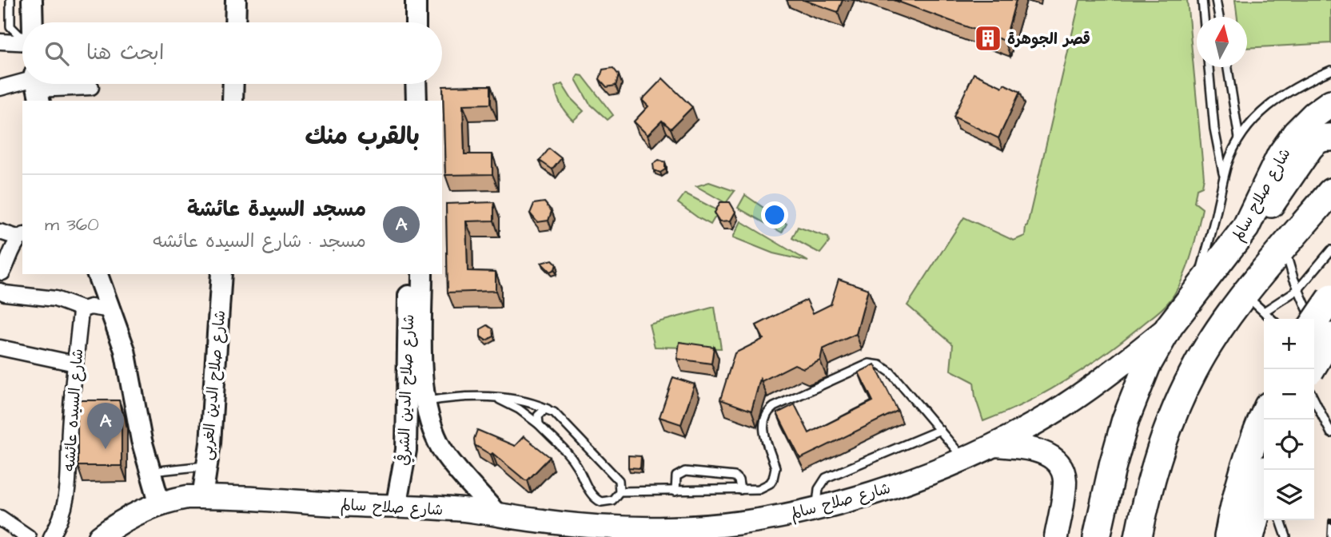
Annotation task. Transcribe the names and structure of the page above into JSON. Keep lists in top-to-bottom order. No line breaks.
{"streets":{"highway":["شارع صلاح سالم"],"main road":["شارع صلاح الدين الغربى","شارع صلاح الدين الشرقي"],"street":["شارع السيده عائشه"]},"crossings":[["شارع صلاح سالم","شارع صلاح الدين الغربى"],["شارع صلاح سالم","شارع صلاح الدين الشرقي"]],"places":{"building":["قصر الجوهرة"]},"north":"top","page":{"search":"ابحث هنا","heading":"بالقرب منك","list":[{"mark":"A","name":"مسجد السيدة عائشة","note":"مسجد · شارع السيده عائشه","value":"360 m"}],"map_buttons":["+","−"],"pins":"A"}}
